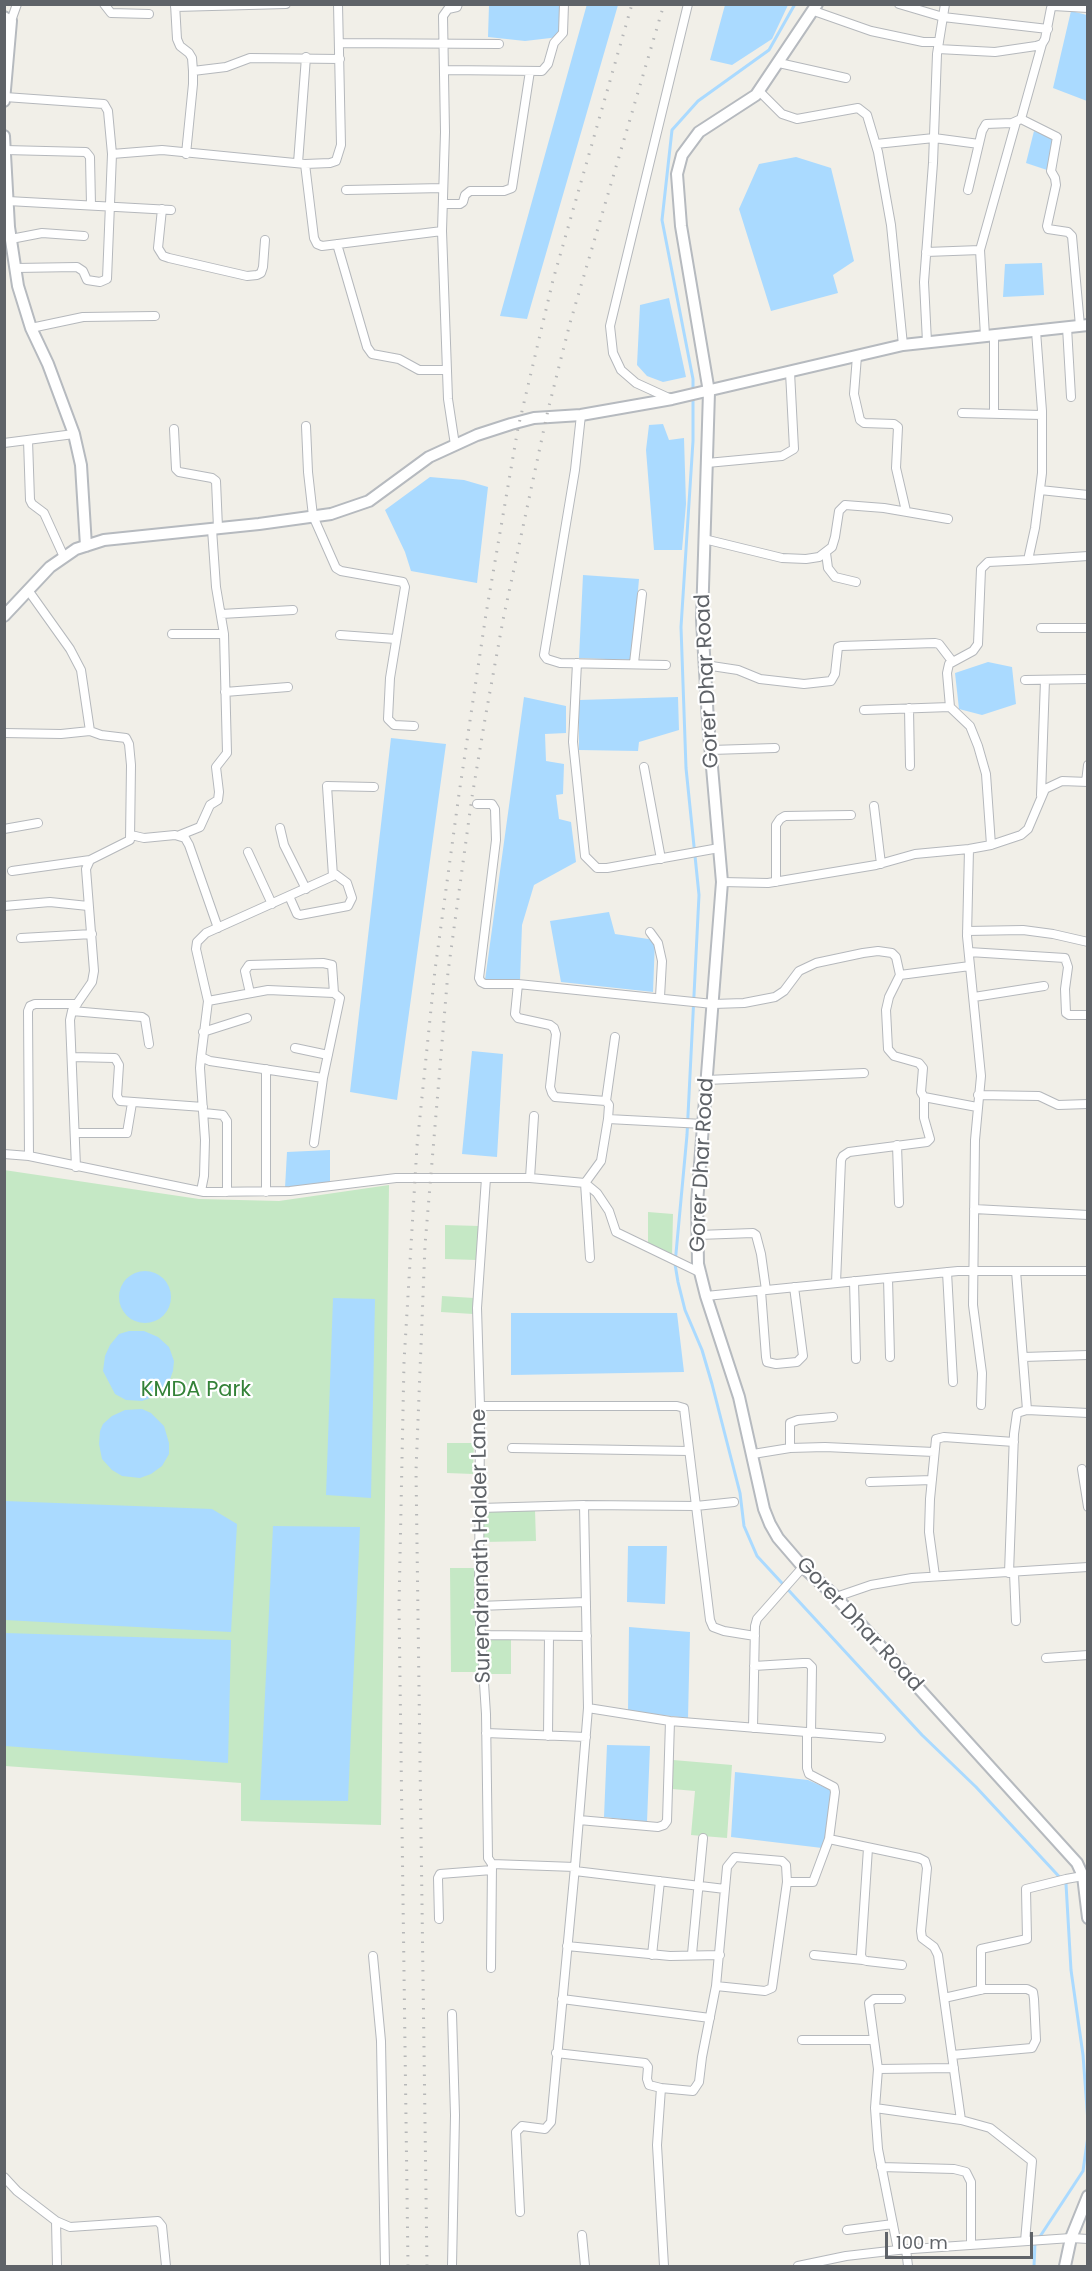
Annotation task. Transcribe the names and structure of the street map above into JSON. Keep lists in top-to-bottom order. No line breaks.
{"streets":{"street":["Gorer Dhar Road","Surendranath Halder Lane"]},"parks":["KMDA Park"],"scale_bar":"100 m"}
